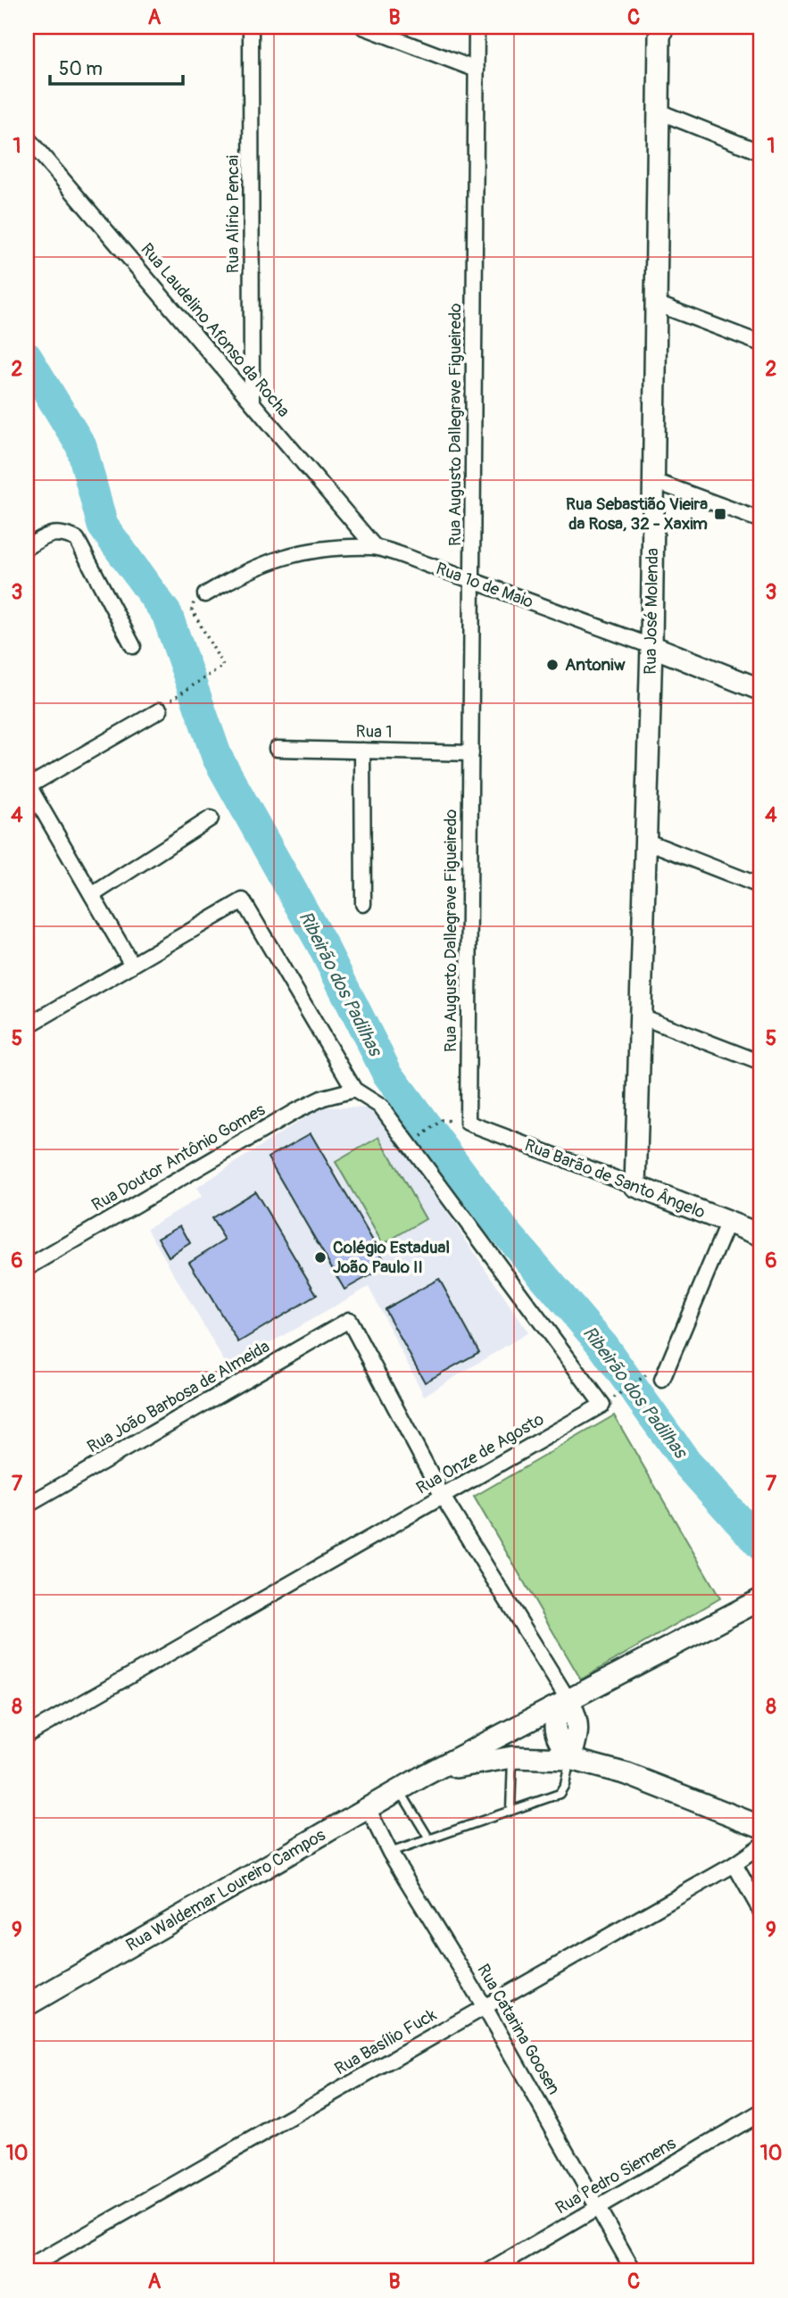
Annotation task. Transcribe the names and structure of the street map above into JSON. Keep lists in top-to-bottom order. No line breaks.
{"streets":{"street":["Rua Alírio Pencai","Rua Laudelino Afonso da Rocha","Rua Augusto Dallegrave Figueiredo","Rua 1º de Maio","Rua José Molenda","Rua 1","Rua Doutor Antônio Gomes","Rua Barão de Santo Ângelo","Rua João Barbosa de Almeida","Rua Onze de Agosto","Rua Waldemar Loureiro Campos","Rua Catarina Goosen","Rua Basílio Fuck","Rua Pedro Siemens"]},"crossings":[["Rua Alírio Pencai","Rua Laudelino Afonso da Rocha"],["Rua Laudelino Afonso da Rocha","Rua 1º de Maio"],["Rua Augusto Dallegrave Figueiredo","Rua 1º de Maio"],["Rua Augusto Dallegrave Figueiredo","Rua 1"],["Rua Augusto Dallegrave Figueiredo","Rua Barão de Santo Ângelo"],["Rua 1º de Maio","Rua José Molenda"],["Rua José Molenda","Rua Barão de Santo Ângelo"],["Rua Doutor Antônio Gomes","Rua Onze de Agosto"],["Rua João Barbosa de Almeida","Rua Onze de Agosto"],["Rua Waldemar Loureiro Campos","Rua Catarina Goosen"],["Rua Catarina Goosen","Rua Basílio Fuck"],["Rua Catarina Goosen","Rua Pedro Siemens"]],"water":["Ribeirão dos Padilhas"],"places":{"transit":["Rua Sebastião Vieira da Rosa, 32 - Xaxim"],"other":["Antoniw","Colégio Estadual João Paulo II"]},"scale_bar":"50 m","grid":{"columns":["A","B","C"],"rows":["1","2","3","4","5","6","7","8","9","10"]}}
